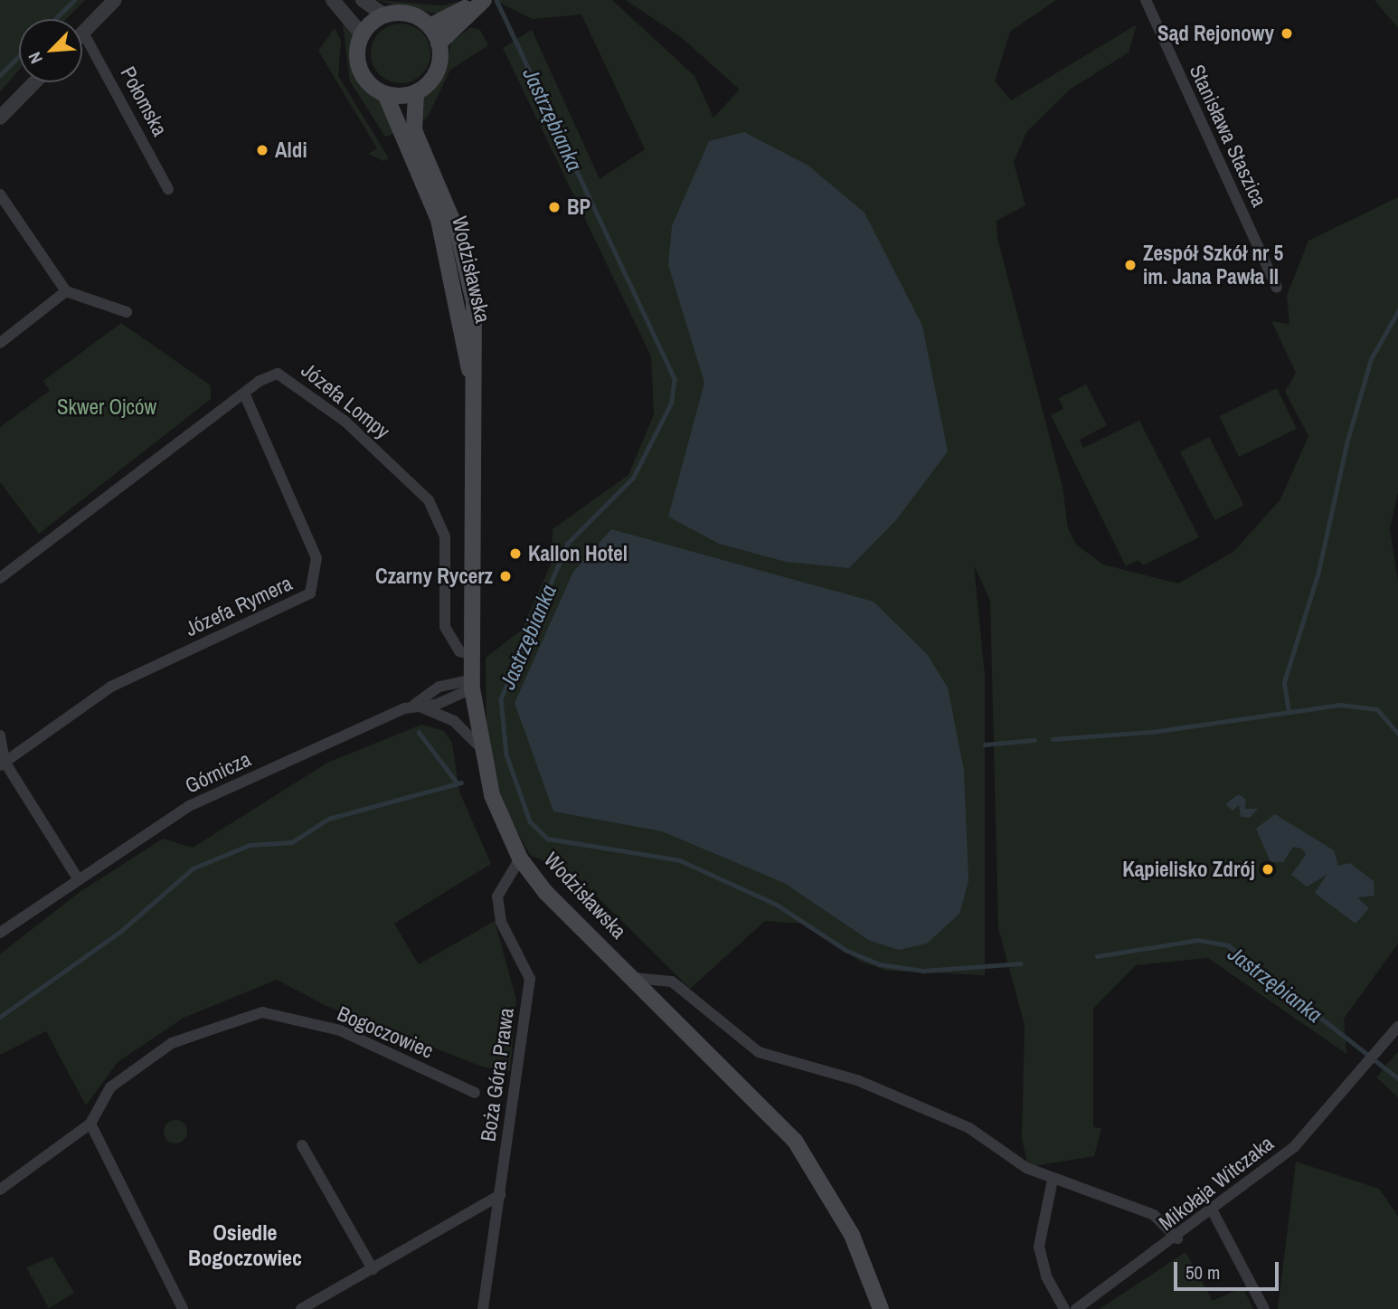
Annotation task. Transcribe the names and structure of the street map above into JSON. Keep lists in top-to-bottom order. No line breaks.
{"streets":{"main road":["Wodzisławska"],"street":["Połomska","Stanisława Staszica","Józefa Lompy","Józefa Rymera","Górnicza","Bogoczowiec","Boża Góra Prawa","Mikołaja Witczaka"]},"crossings":[["Wodzisławska","Józefa Lompy"],["Wodzisławska","Górnicza"],["Wodzisławska","Boża Góra Prawa"],["Józefa Lompy","Józefa Rymera"]],"districts":["Osiedle Bogoczowiec"],"water":["Jastrzębianka"],"parks":["Skwer Ojców"],"places":["Sąd Rejonowy","Aldi","BP","Zespół Szkół nr 5 im. Jana Pawła II","Kallon Hotel","Czarny Rycerz","Kąpielisko Zdrój"],"scale_bar":"50 m","north":"bottom left"}
